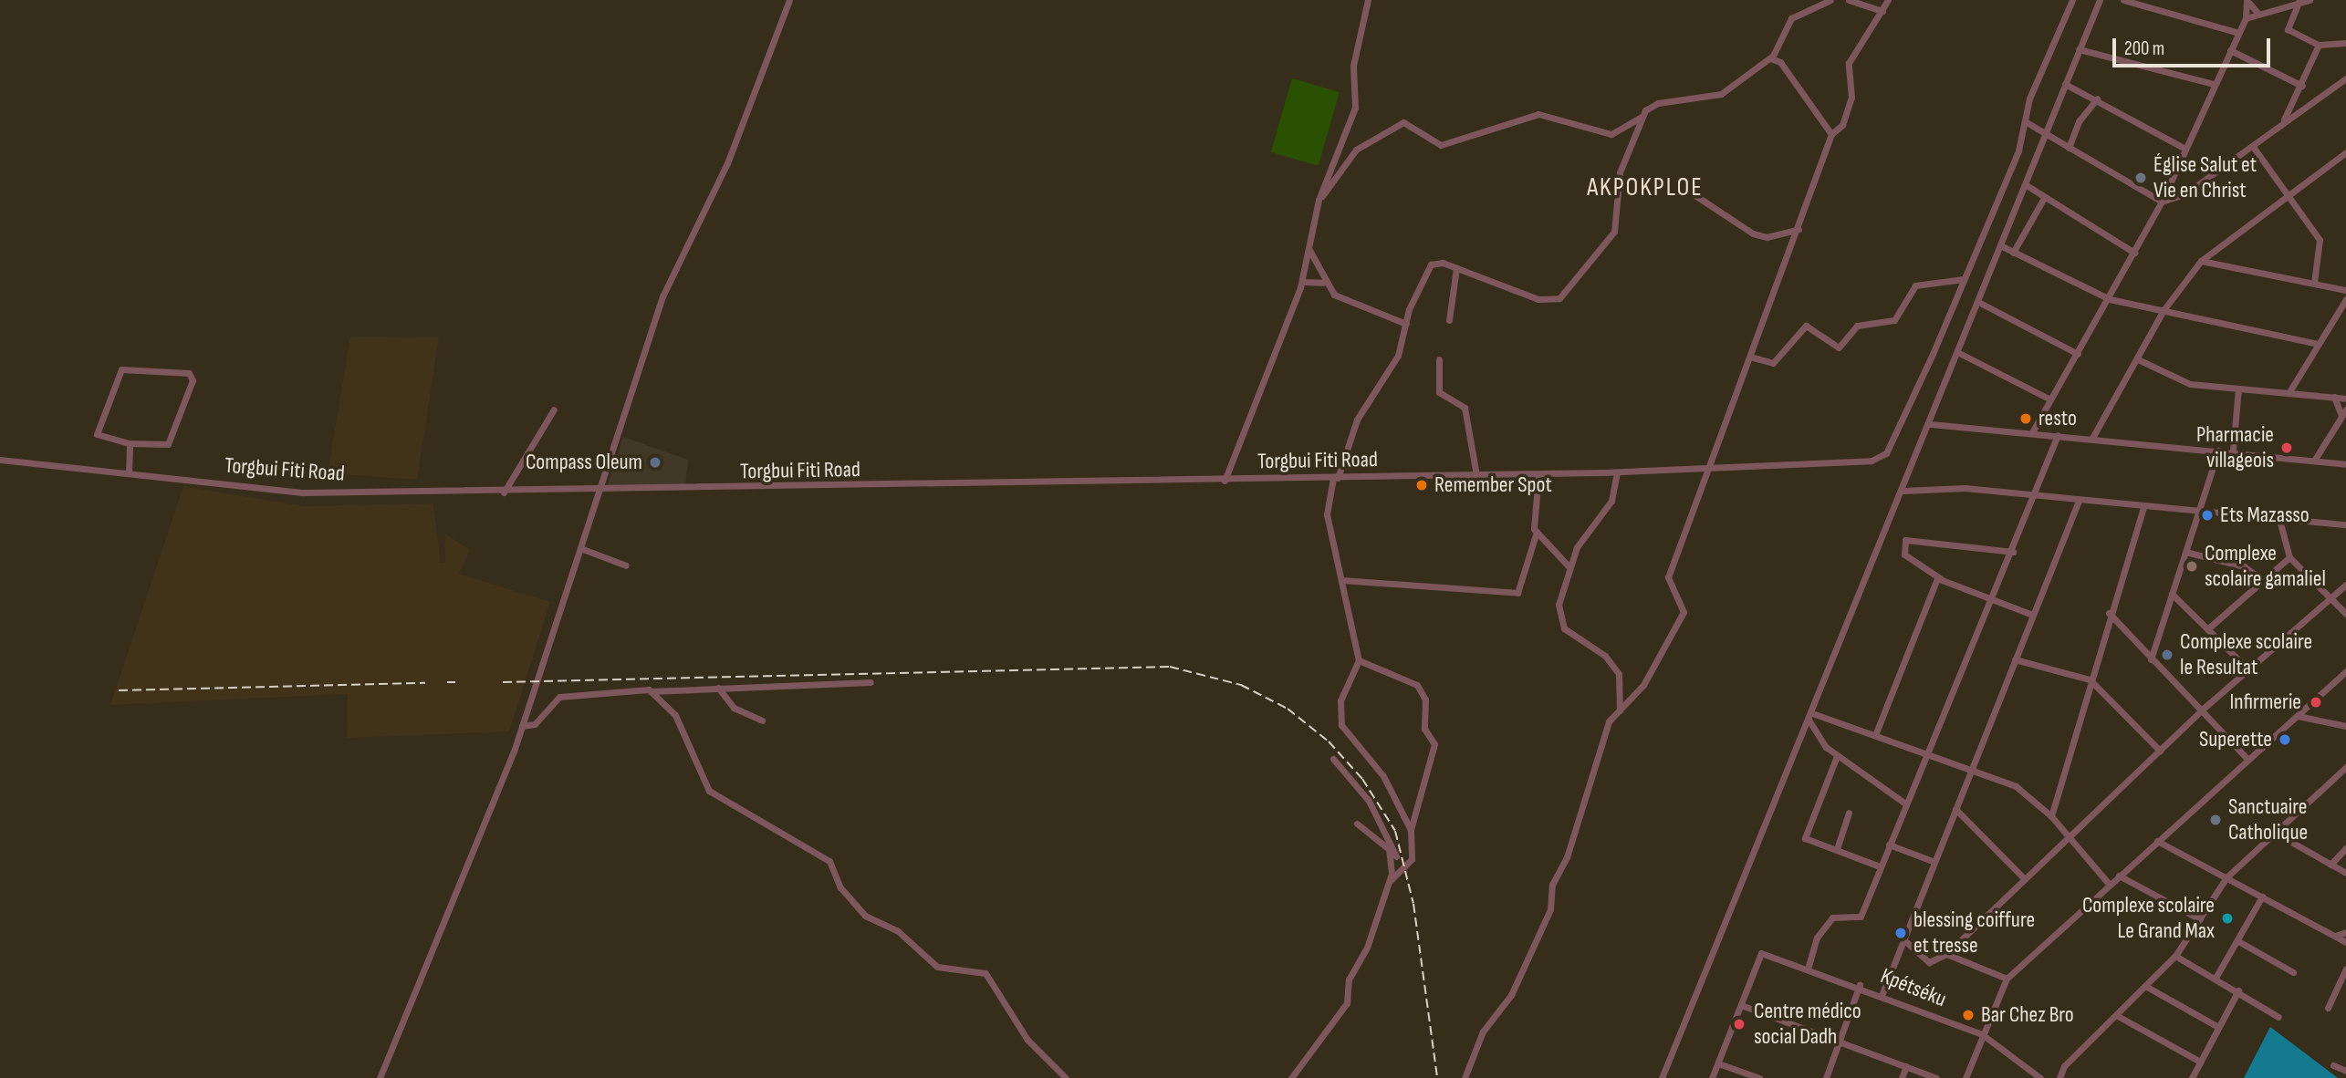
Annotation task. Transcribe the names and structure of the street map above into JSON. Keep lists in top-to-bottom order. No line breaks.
{"streets":{"street":["Torgbui Fiti Road","Kpétséku"]},"districts":["AKPOKPLOE"],"places":["Église Salut et Vie en Christ","resto","Pharmacie villageois","Compass Oleum","Remember Spot","Ets Mazasso","Complexe scolaire gamaliel","Complexe scolaire le Resultat","Infirmerie","Superette","Sanctuaire Catholique","Complexe scolaire Le Grand Max","blessing coiffure et tresse","Bar Chez Bro","Centre médico social Dadh"],"scale_bar":"200 m"}
